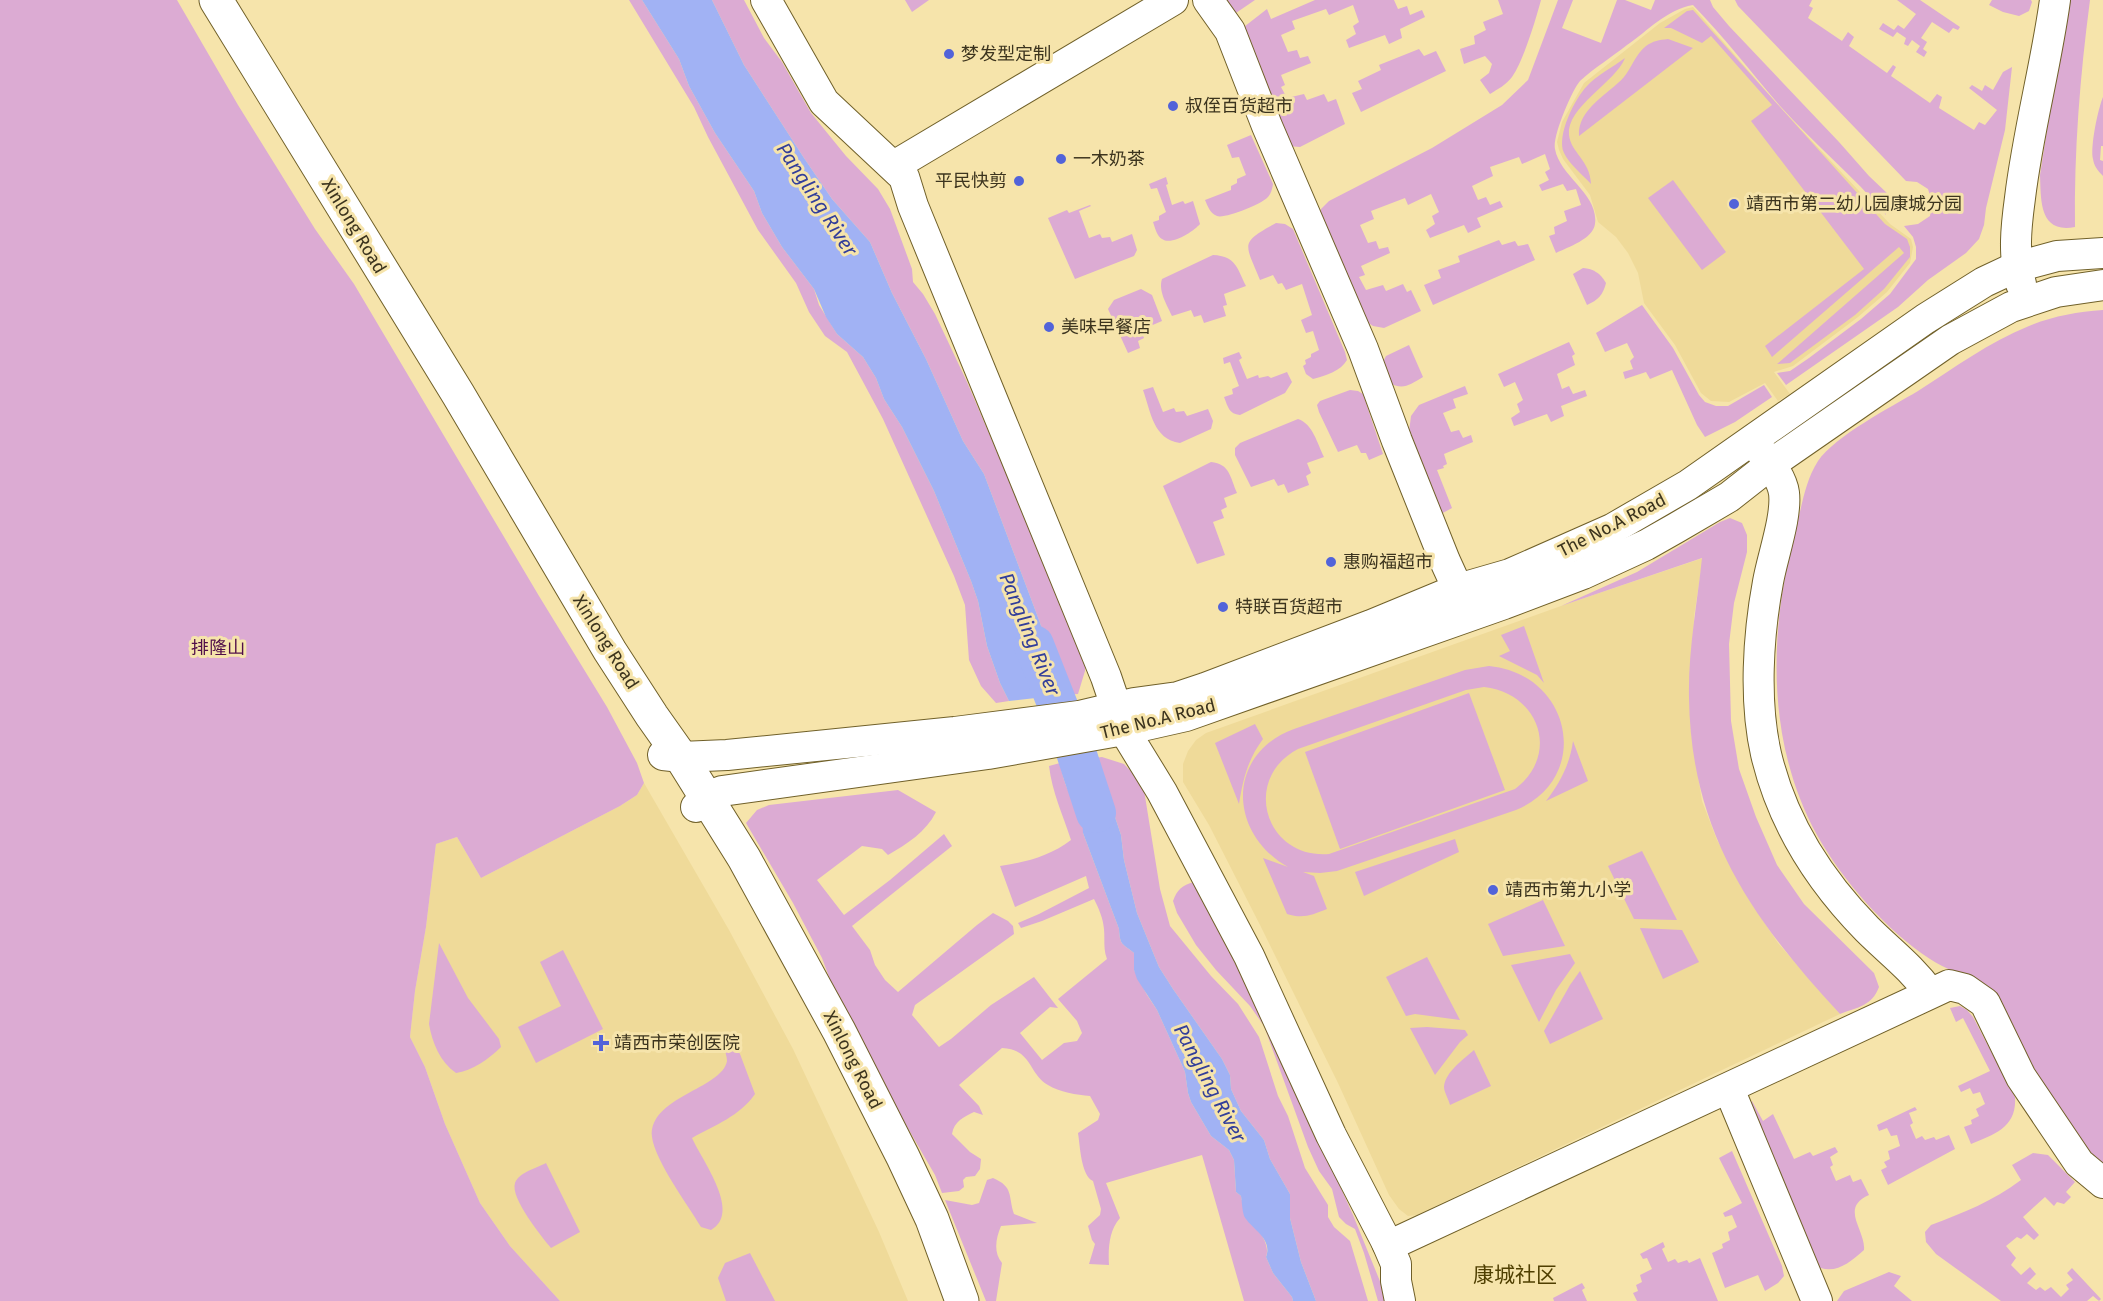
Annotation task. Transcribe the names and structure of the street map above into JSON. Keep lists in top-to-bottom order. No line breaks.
{"streets":{"main road":["Xinlong Road"],"street":["The No.A Road"]},"districts":["康城社区"],"water":["Pangling River"],"parks":["排隆山"],"places":{"other":["梦发型定制","叔侄百货超市","一木奶茶","平民快剪","靖西市第二幼儿园康城分园","美味早餐店","惠购福超市","特联百货超市","靖西市第九小学"],"health":["靖西市荣创医院"]}}
